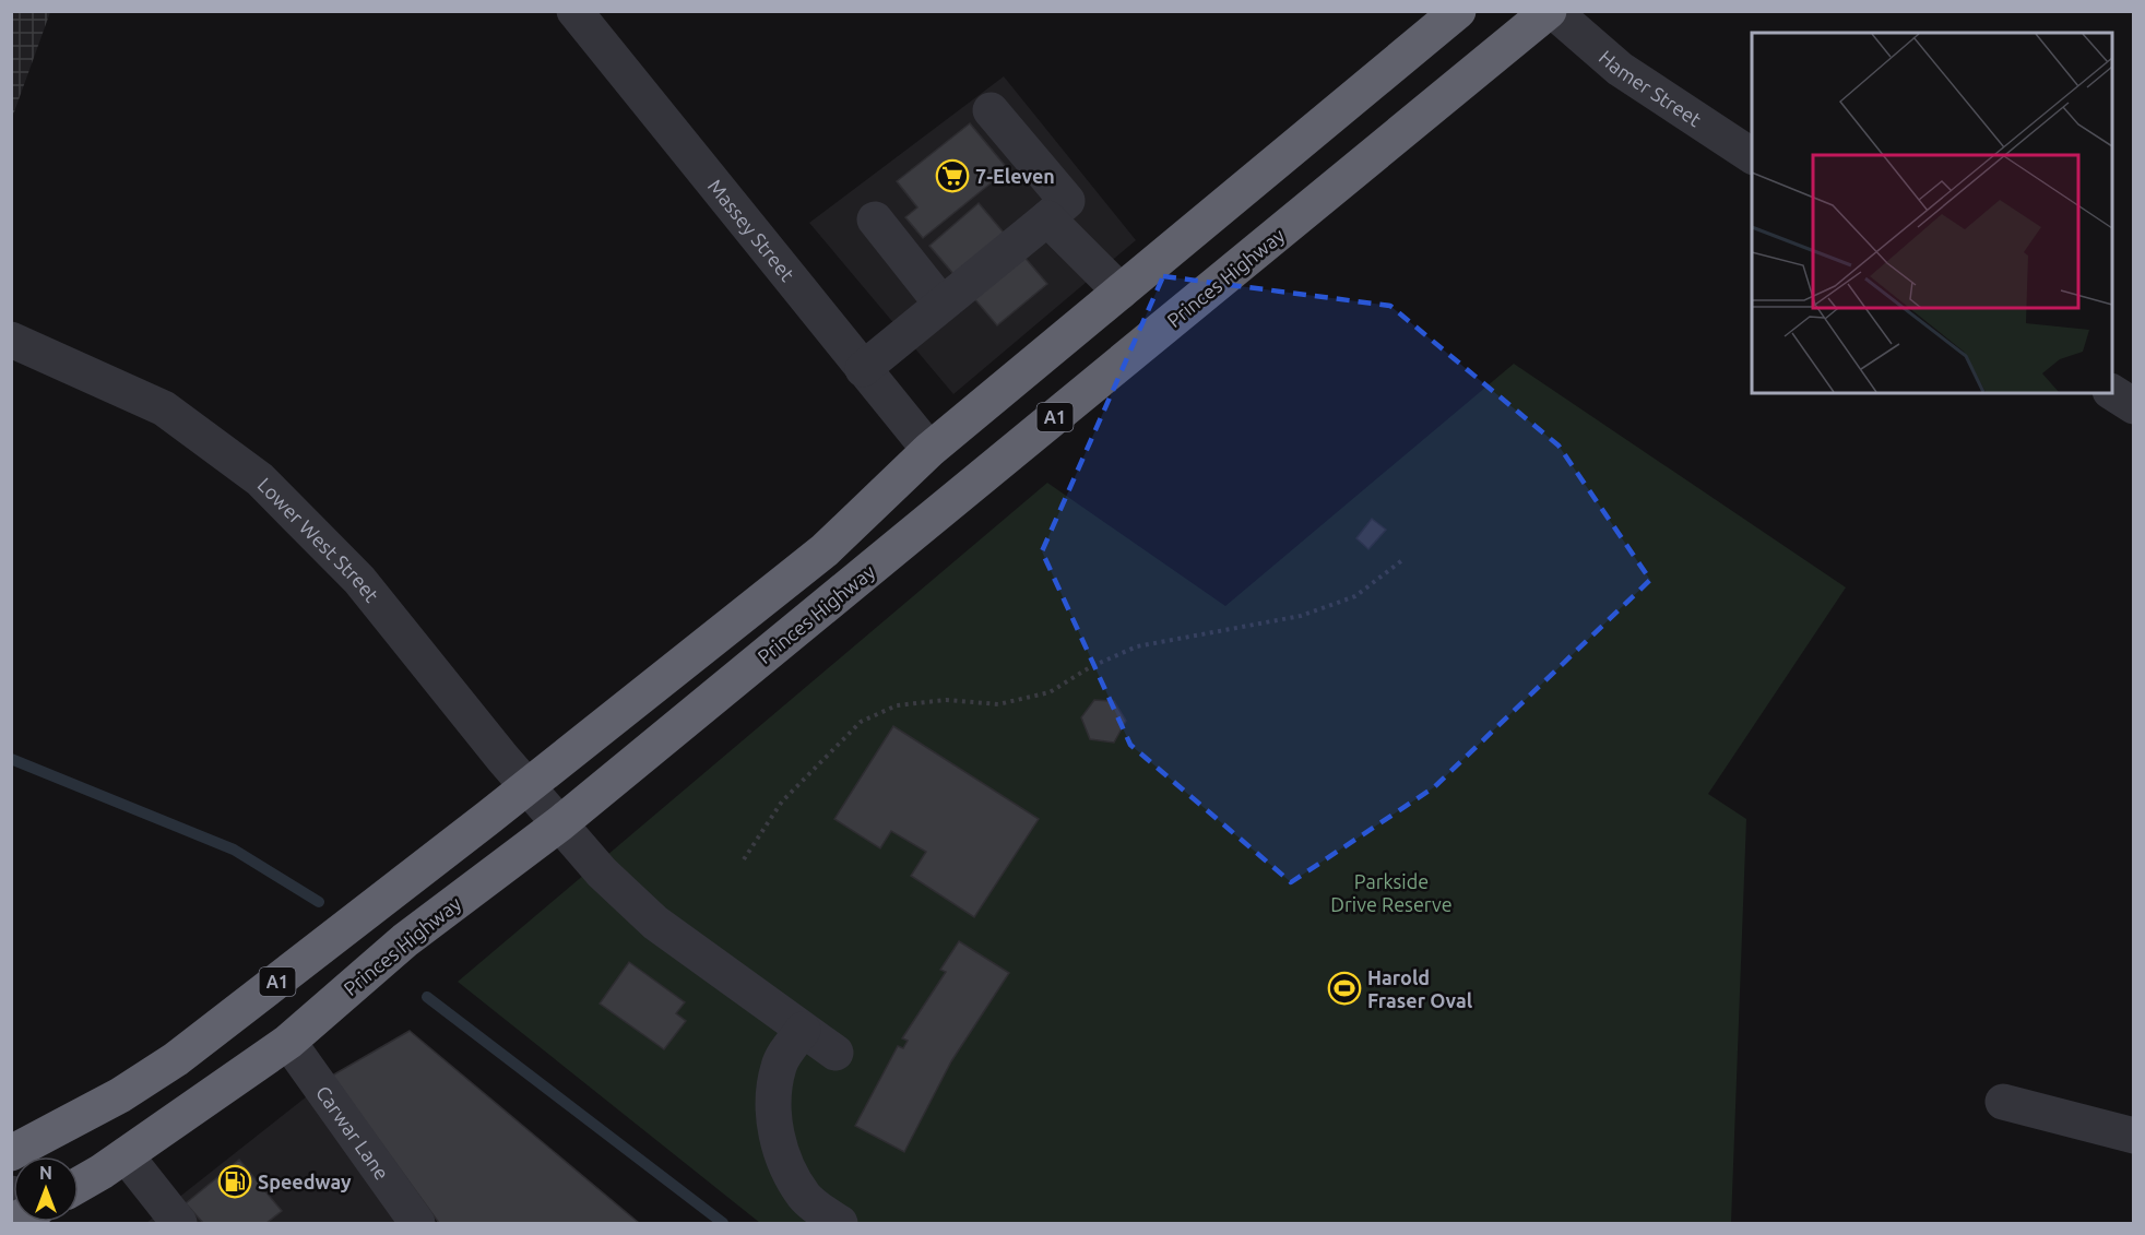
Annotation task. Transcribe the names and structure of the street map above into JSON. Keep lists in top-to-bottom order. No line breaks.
{"streets":{"highway":["Princes Highway","A1"],"street":["Hamer Street","Massey Street","Lower West Street","Carwar Lane"]},"crossings":[["Hamer Street","Princes Highway"],["Massey Street","A1"],["Princes Highway","Lower West Street"],["Princes Highway","Carwar Lane"],["A1","Lower West Street"]],"parks":["Parkside Drive Reserve"],"places":{"supermarket":["7-Eleven"],"sports":["Harold Fraser Oval"],"fuel station":["Speedway"]},"north":"top"}
